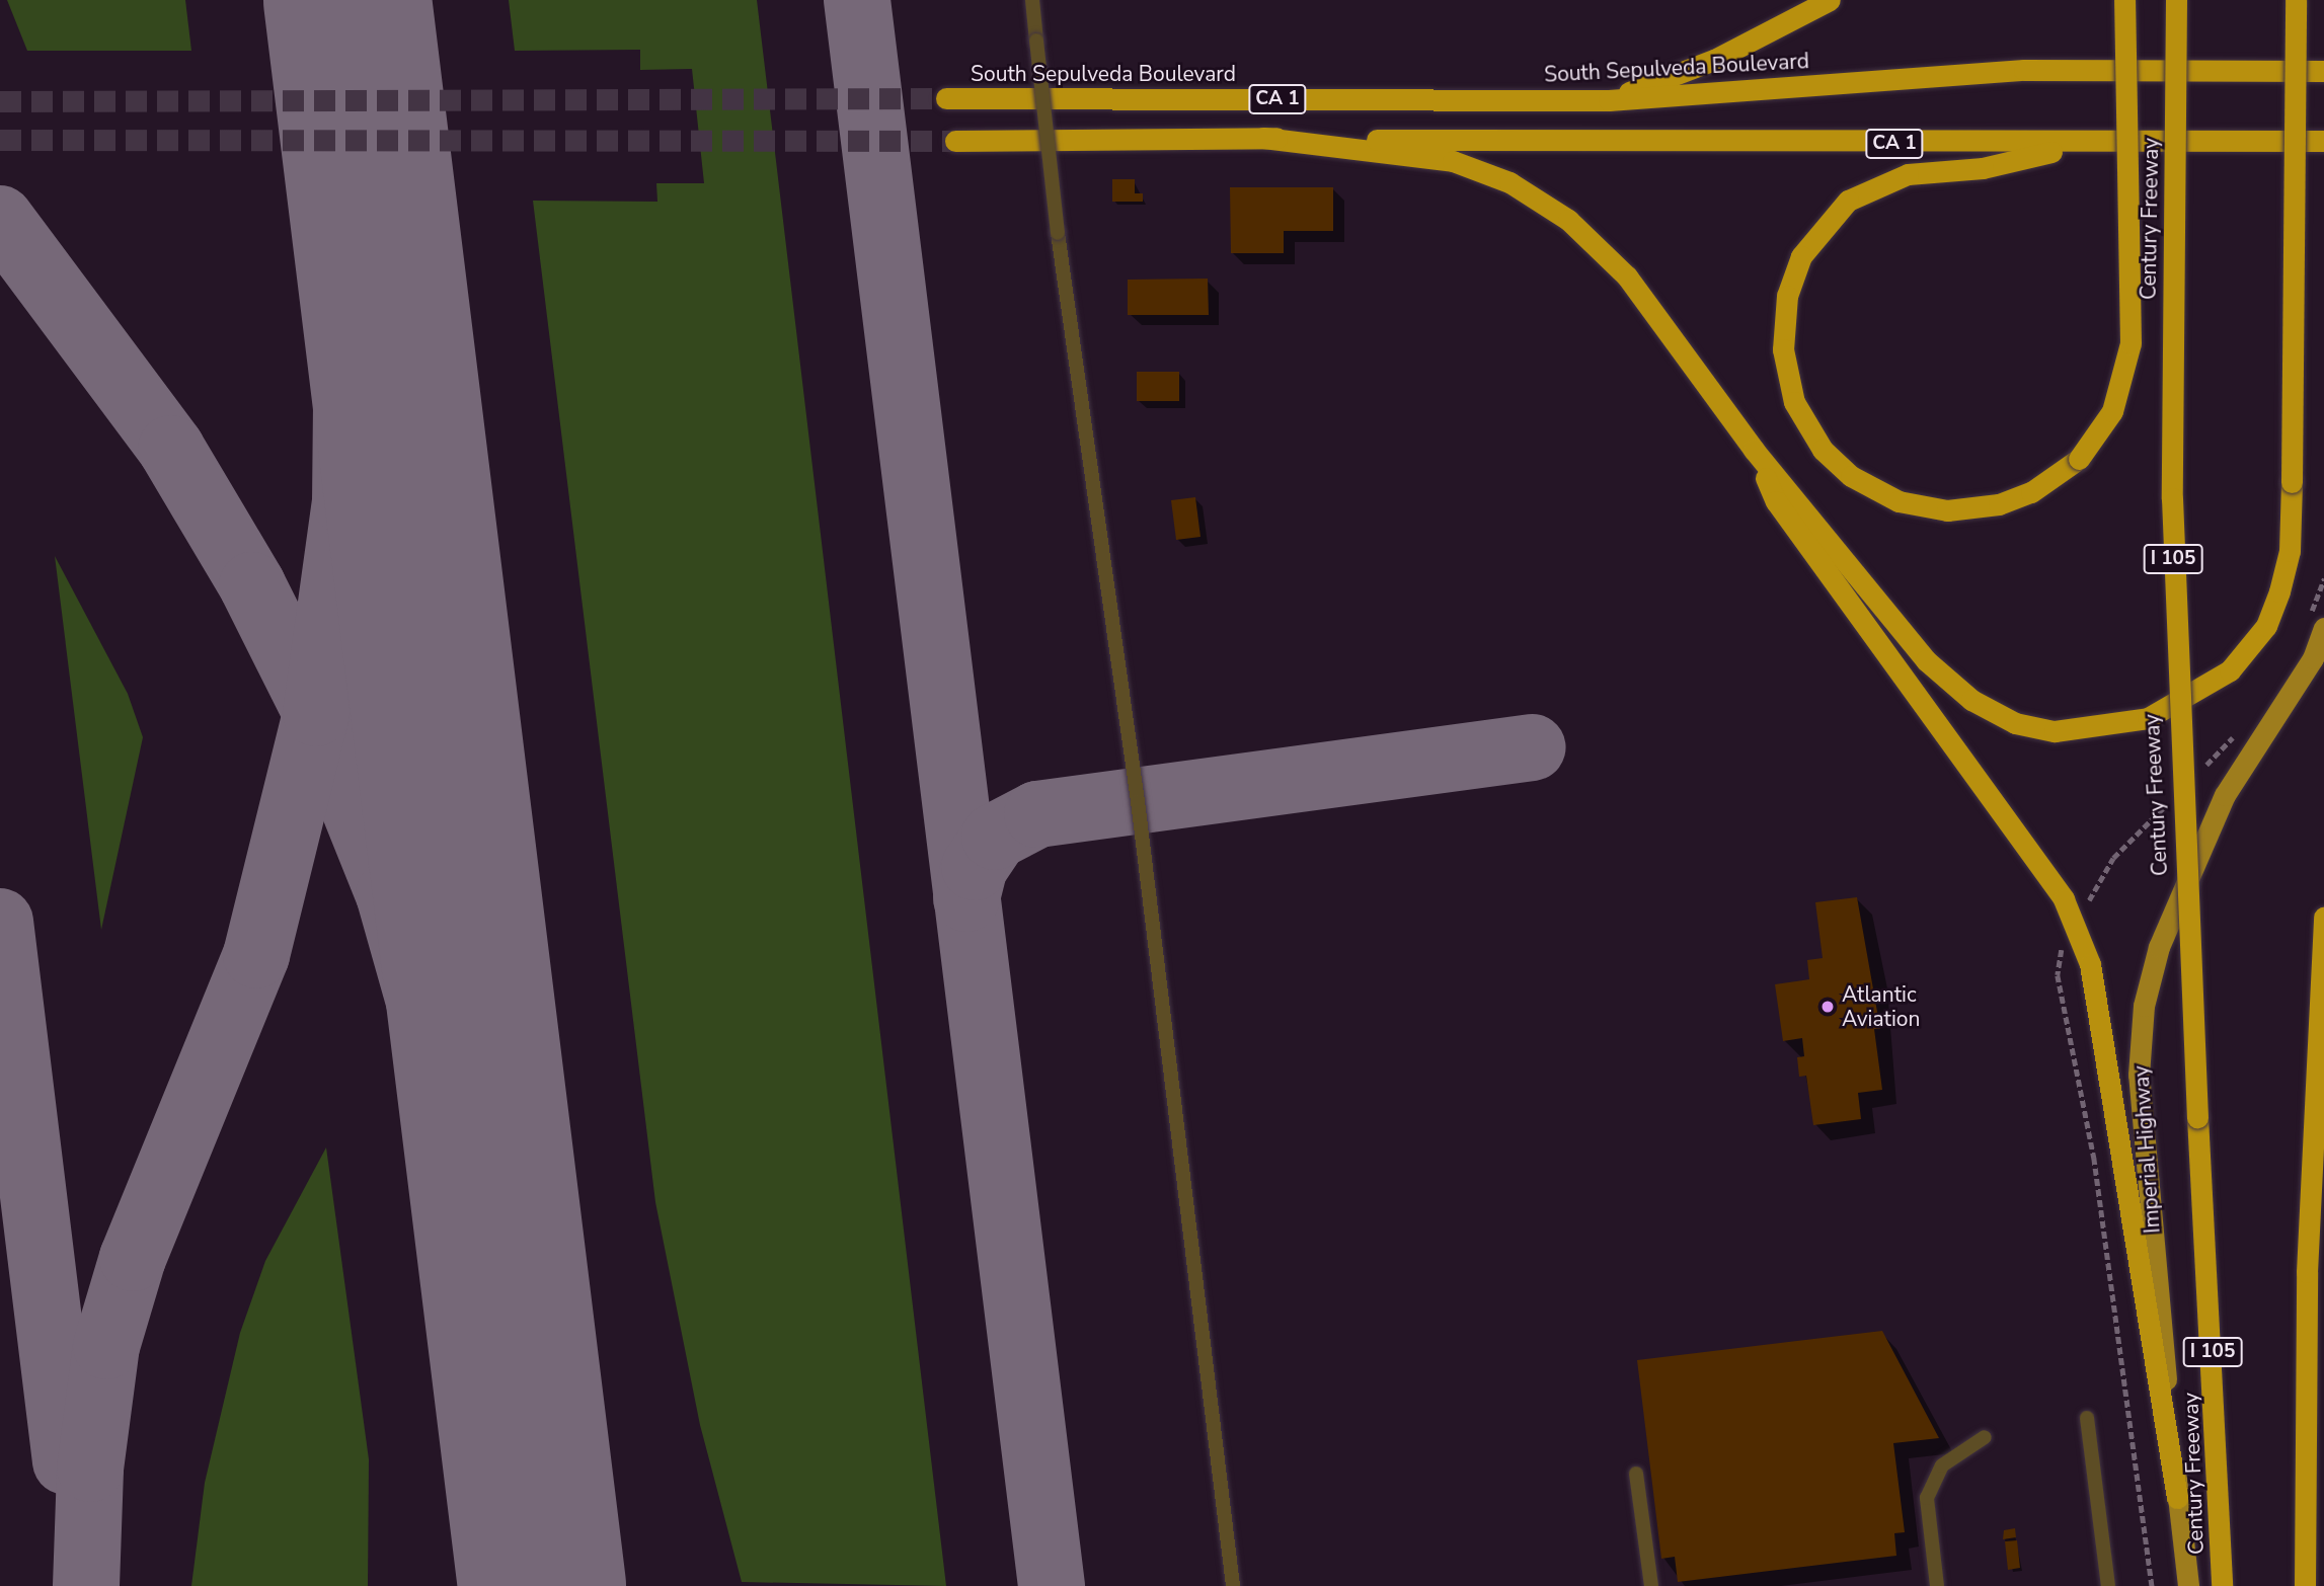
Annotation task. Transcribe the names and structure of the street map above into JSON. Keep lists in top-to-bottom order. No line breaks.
{"streets":{"highway":["South Sepulveda Boulevard","CA 1","Century Freeway","I 105"],"main road":["Imperial Highway"]},"places":["Atlantic Aviation"]}
